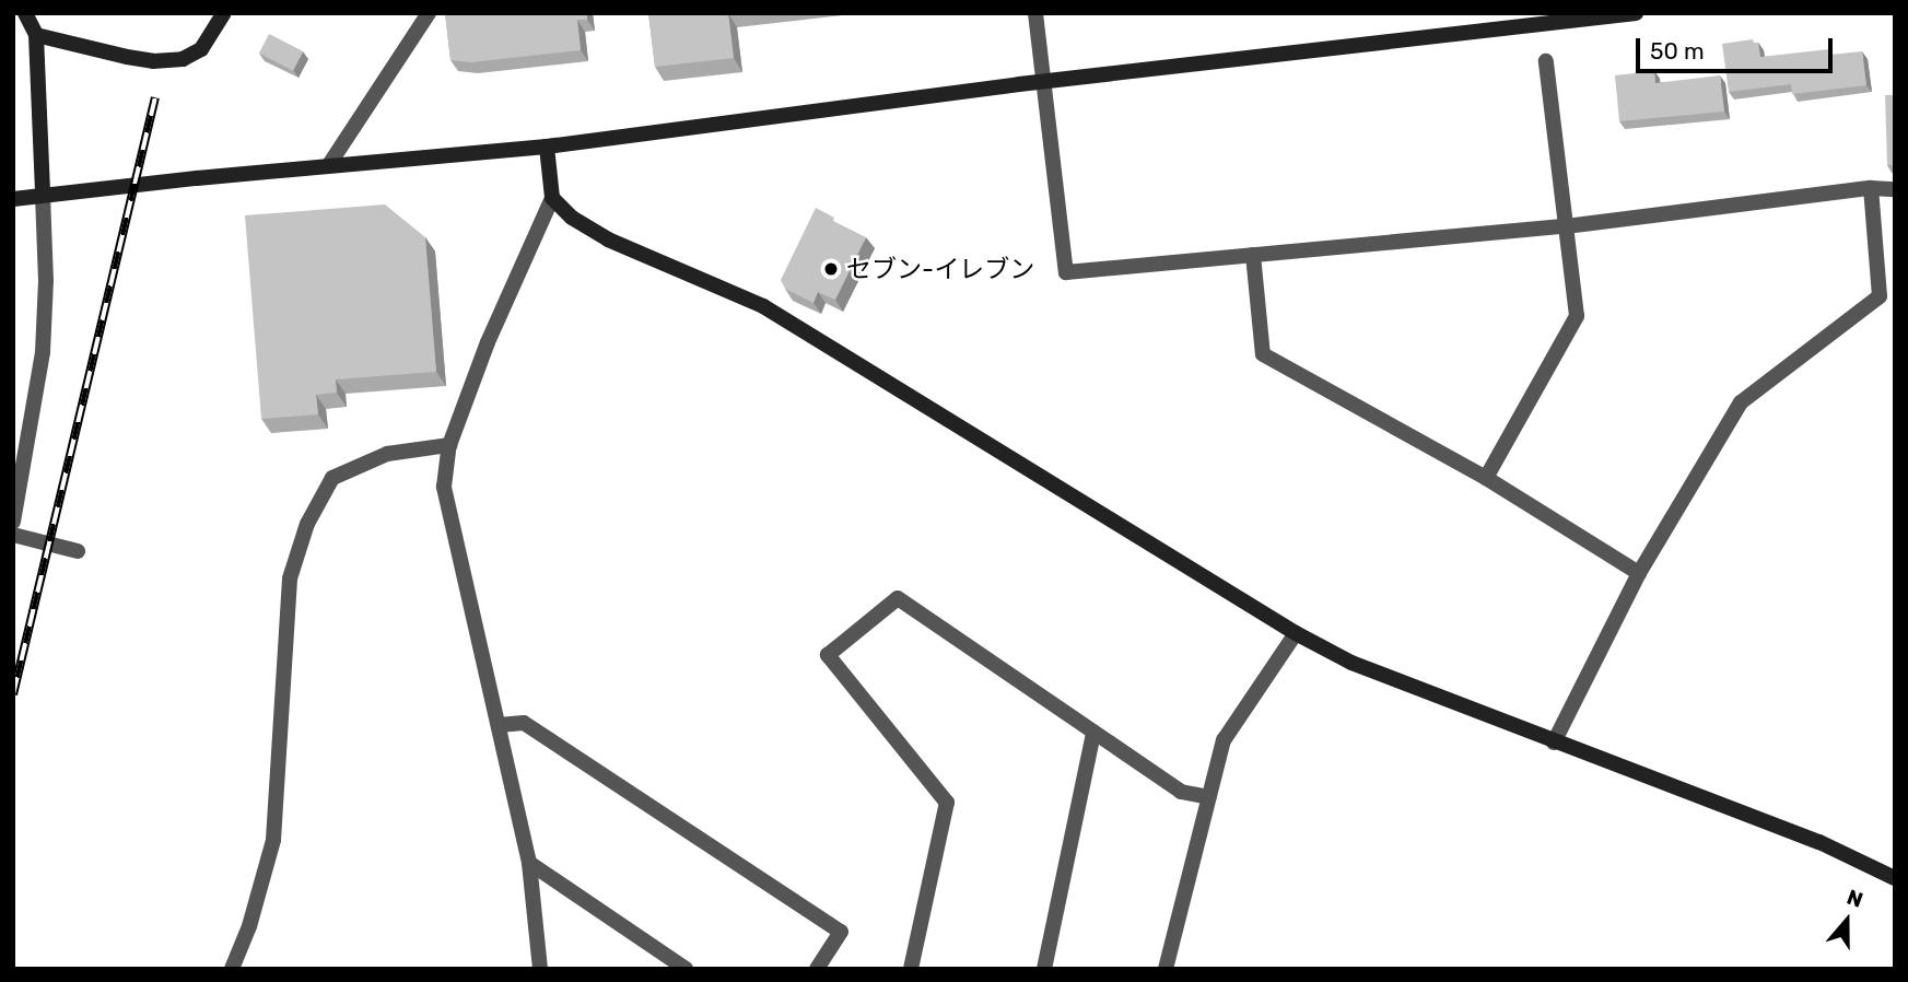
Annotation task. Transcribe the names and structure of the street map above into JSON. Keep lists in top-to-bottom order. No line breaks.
{"places":["セブン-イレブン"],"scale_bar":"50 m","north":"top"}
